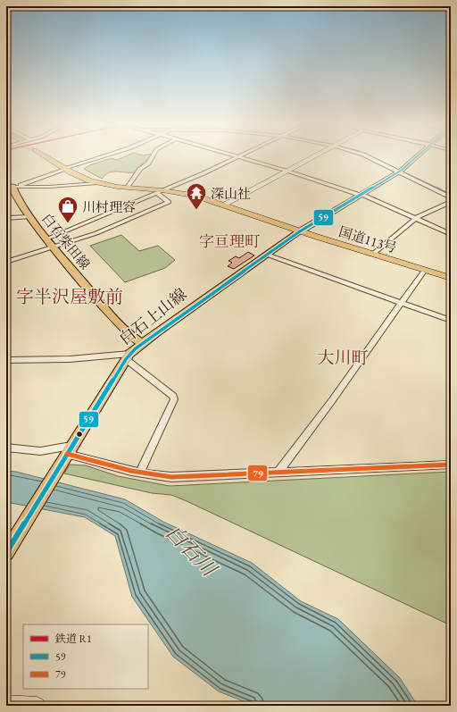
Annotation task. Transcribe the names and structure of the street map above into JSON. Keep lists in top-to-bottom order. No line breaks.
{"streets":{"highway":["国道113号"],"main road":["白石柴田線","白石上山線"]},"crossings":[["国道113号","白石上山線"],["白石柴田線","白石上山線"]],"districts":["字亘理町","字半沢屋敷前","大川町"],"water":["白石川"],"places":{"temple":["深山社"],"shop":["川村理容"]},"lines":["transit line 59","transit line 79"],"legend":["鉄道 R1","59","79"]}
